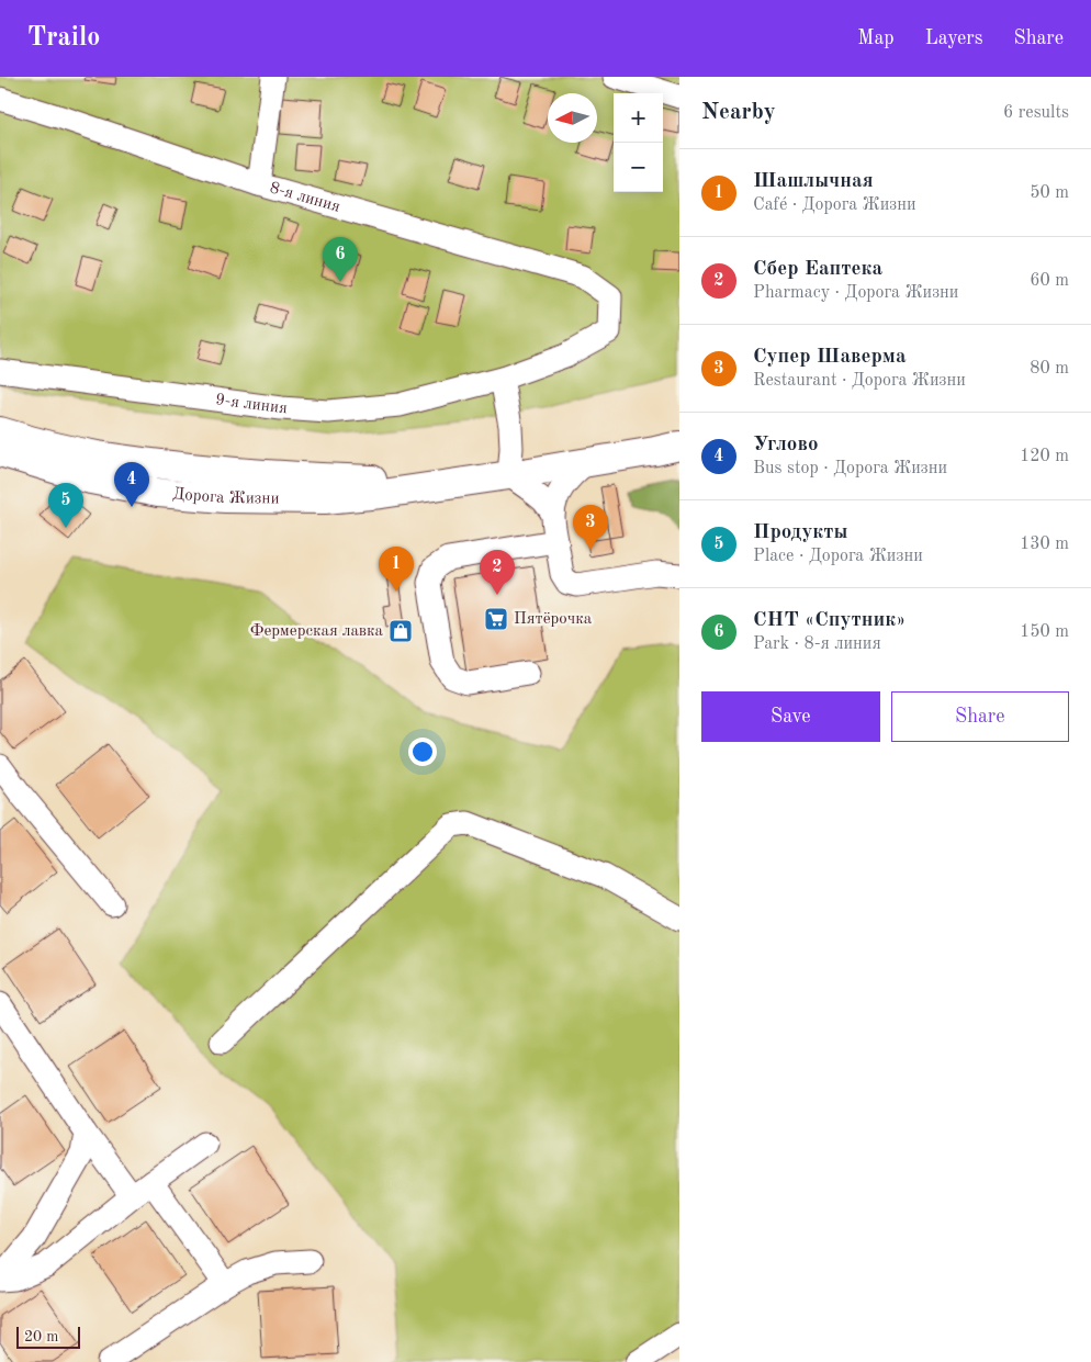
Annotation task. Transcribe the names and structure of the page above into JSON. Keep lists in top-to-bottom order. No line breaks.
{"streets":{"main road":["Дорога Жизни"],"street":["8-я линия","9-я линия"]},"crossings":[["8-я линия","9-я линия"]],"places":{"supermarket":["Пятёрочка"],"shop":["Фермерская лавка"]},"scale_bar":"20 m","north":"left","page":{"header":"Trailo","nav":["Map","Layers","Share"],"heading":["Nearby","6 results"],"map_buttons":["+","−"],"list":[{"mark":"1","name":"Шашлычная","note":"Café · Дорога Жизни","value":"50 m"},{"mark":"2","name":"Сбер Еаптека","note":"Pharmacy · Дорога Жизни","value":"60 m"},{"mark":"3","name":"Супер Шаверма","note":"Restaurant · Дорога Жизни","value":"80 m"},{"mark":"4","name":"Углово","note":"Bus stop · Дорога Жизни","value":"120 m"},{"mark":"5","name":"Продукты","note":"Place · Дорога Жизни","value":"130 m"},{"mark":"6","name":"СНТ «Спутник»","note":"Park · 8-я линия","value":"150 m"}],"pins":["6","4","5","3","1","2"],"buttons":["Save","Share"],"scale":"20 m"}}
